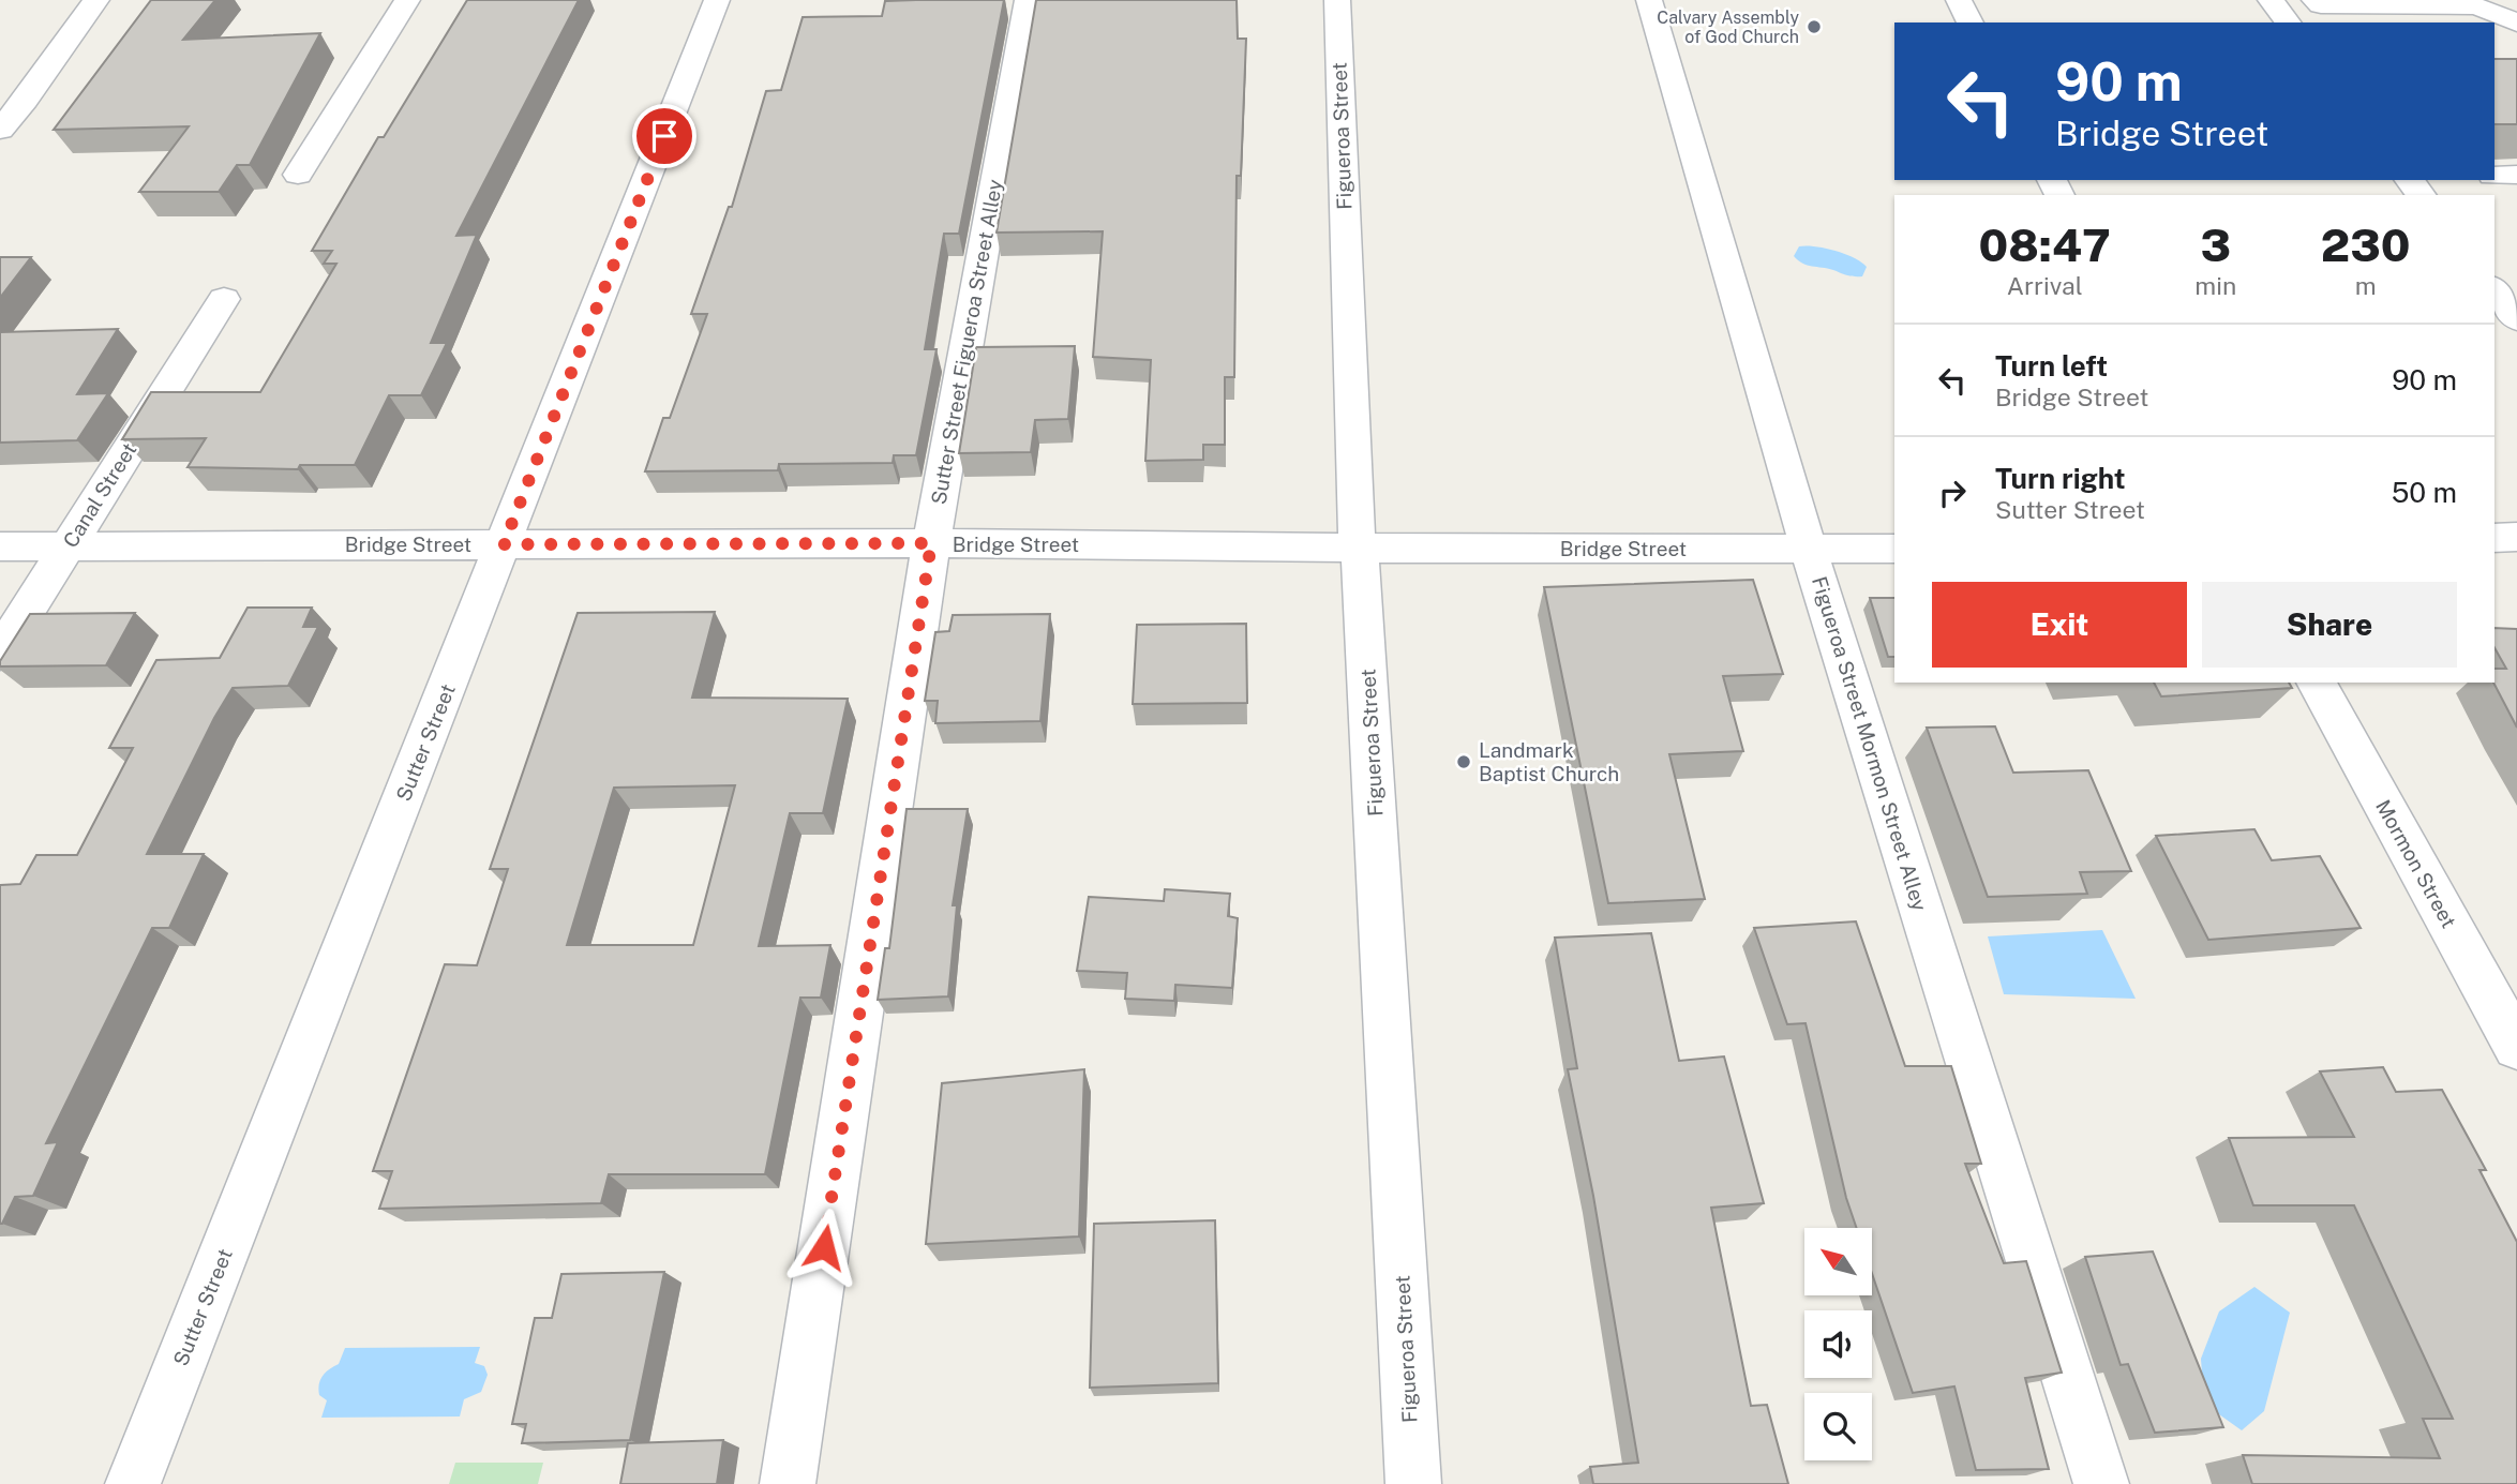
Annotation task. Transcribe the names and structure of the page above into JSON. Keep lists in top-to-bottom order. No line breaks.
{"streets":{"street":["Figueroa Street","Sutter Street Figueroa Street Alley","Canal Street","Bridge Street","Sutter Street","Figueroa Street Mormon Street Alley","Mormon Street"]},"crossings":[["Figueroa Street","Bridge Street"],["Sutter Street Figueroa Street Alley","Bridge Street"],["Canal Street","Bridge Street"],["Bridge Street","Sutter Street"],["Bridge Street","Figueroa Street Mormon Street Alley"]],"places":["Calvary Assembly of God Church","Landmark Baptist Church"],"north":"top left","page":{"turn":["90 m","Bridge Street"],"eta":["08:47","Arrival","3","min","230","m"],"list":[{"name":"Turn left","note":"Bridge Street","value":"90 m"},{"name":"Turn right","note":"Sutter Street","value":"50 m"}],"buttons":["Exit","Share"]}}
